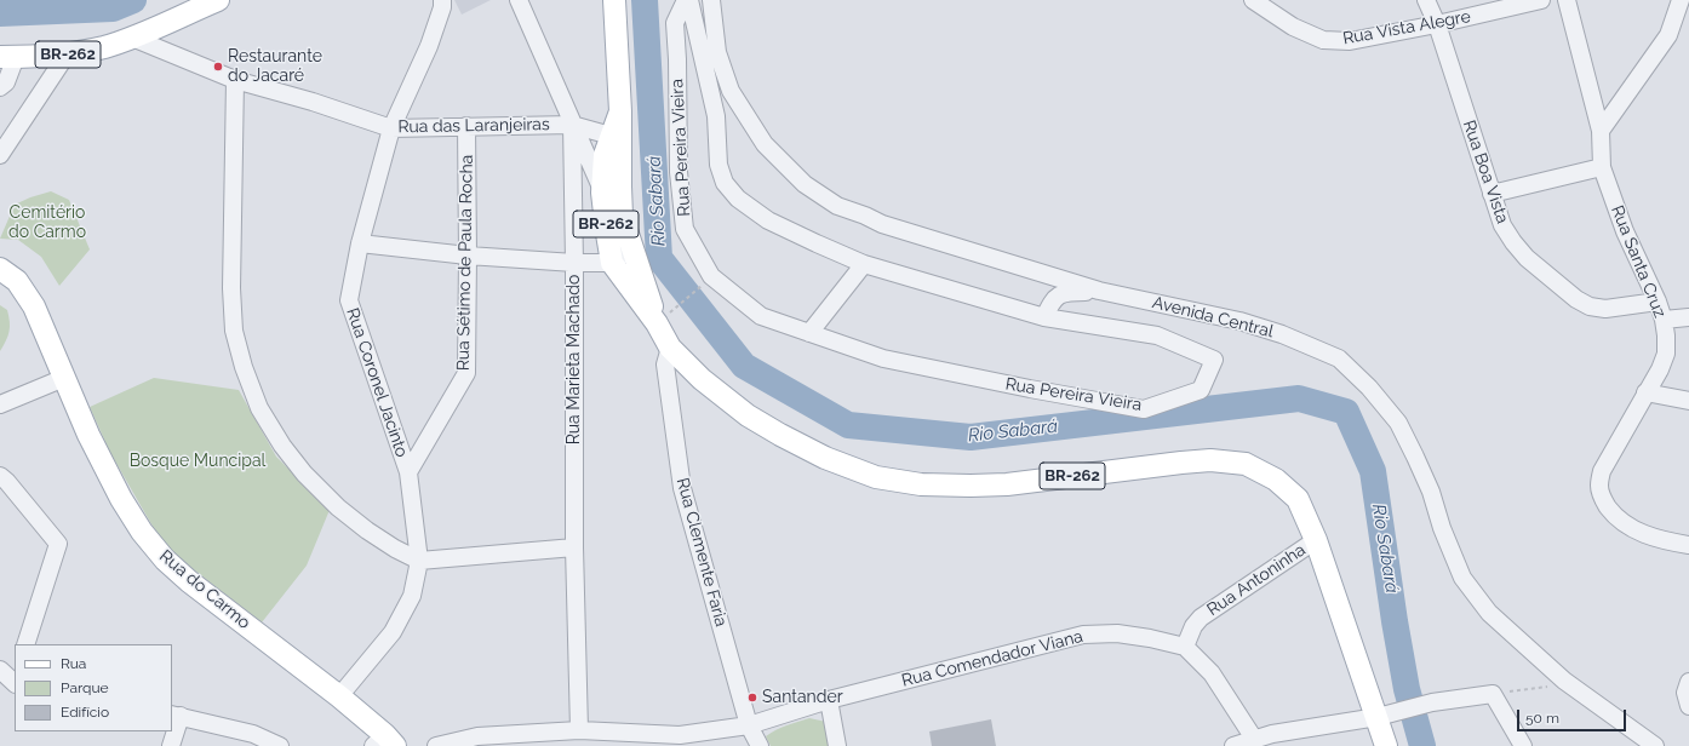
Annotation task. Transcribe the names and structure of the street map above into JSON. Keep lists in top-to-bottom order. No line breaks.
{"streets":{"main road":["BR-262","Rua do Carmo"],"street":["Rua Vista Alegre","Rua das Laranjeiras","Rua Pereira Vieira","Rua Boa Vista","Rua Santa Cruz","Rua Sétimo de Paula Rocha","Avenida Central","Rua Marieta Machado","Rua Coronel Jacinto","Rua Clemente Faria","Rua Antoninha","Rua Comendador Viana"]},"crossings":[["Rua Vista Alegre","Rua Boa Vista"],["BR-262","Rua das Laranjeiras"],["BR-262","Rua Clemente Faria"],["BR-262","Rua Antoninha"],["Rua das Laranjeiras","Rua Sétimo de Paula Rocha"],["Rua das Laranjeiras","Rua Marieta Machado"],["Rua das Laranjeiras","Rua Coronel Jacinto"],["Rua Boa Vista","Rua Santa Cruz"],["Rua Sétimo de Paula Rocha","Rua Coronel Jacinto"],["Rua Coronel Jacinto","Rua do Carmo"],["Rua Clemente Faria","Rua Comendador Viana"],["Rua Antoninha","Rua Comendador Viana"]],"water":["Rio Sabará"],"parks":["Cemitério do Carmo","Bosque Muncipal"],"places":["Restaurante do Jacaré","Santander"],"legend":["Rua","Parque","Edifício"],"scale_bar":"50 m"}
